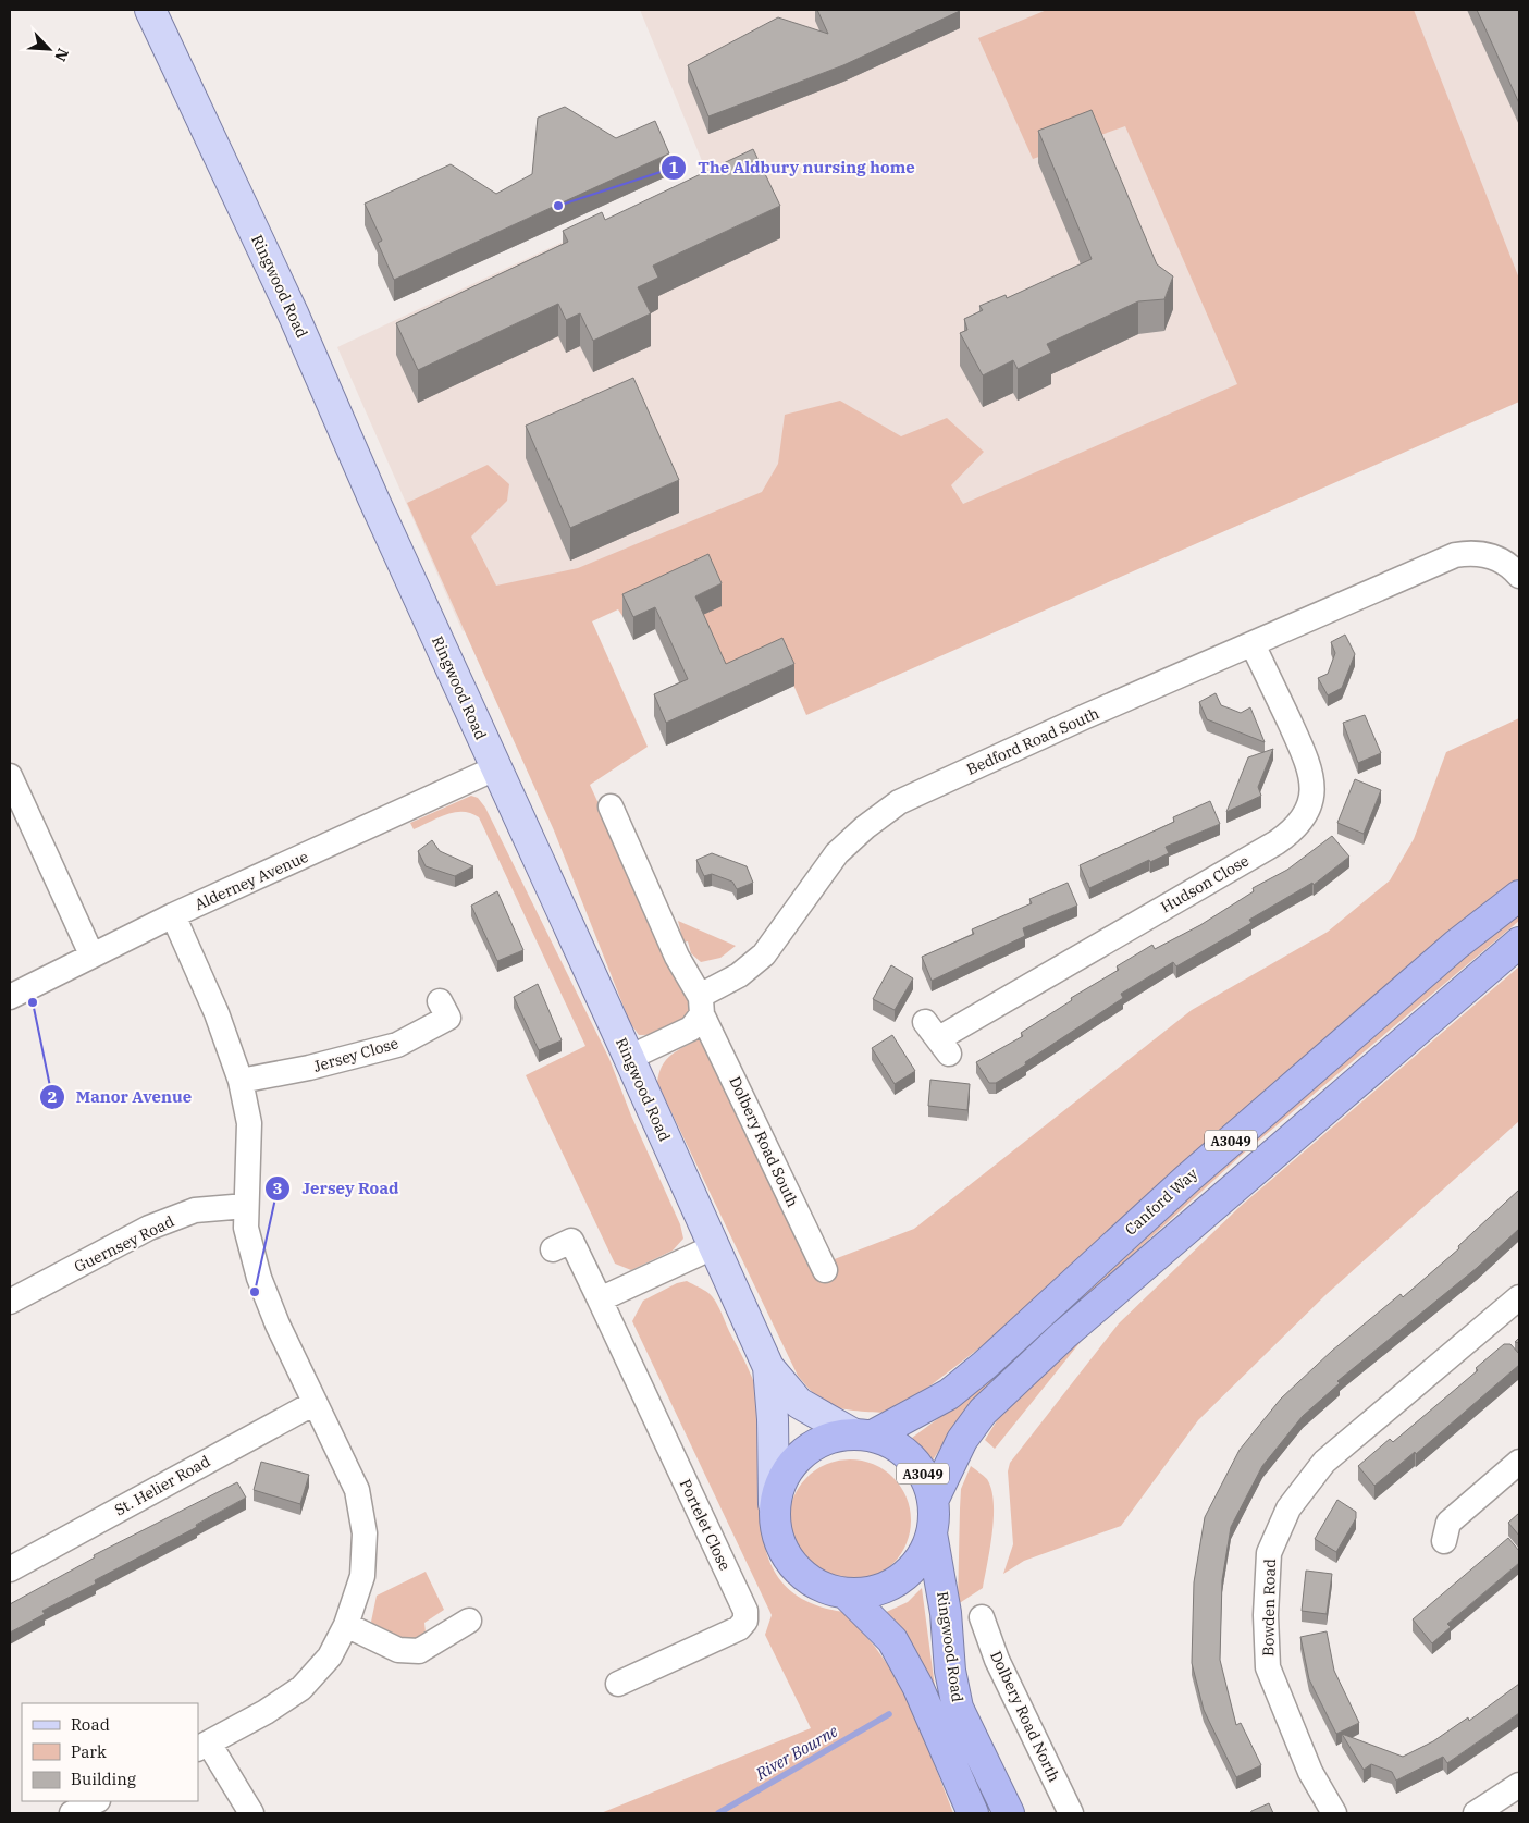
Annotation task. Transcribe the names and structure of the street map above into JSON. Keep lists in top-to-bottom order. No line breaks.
{"streets":{"highway":["Ringwood Road","A3049","Canford Way"],"street":["Bedford Road South","Alderney Avenue","Hudson Close","Jersey Close","Dolbery Road South","Guernsey Road","St. Helier Road","Portelet Close","Bowden Road","Dolbery Road North"]},"crossings":[["Ringwood Road","Bedford Road South"],["Ringwood Road","Alderney Avenue"],["Ringwood Road","A3049"],["Ringwood Road","Canford Way"],["Bedford Road South","Hudson Close"],["Bedford Road South","Dolbery Road South"],["A3049","Canford Way"]],"water":["River Bourne"],"places":["The Aldbury nursing home","Manor Avenue","Jersey Road"],"legend":["Road","Park","Building"],"north":"bottom right"}
